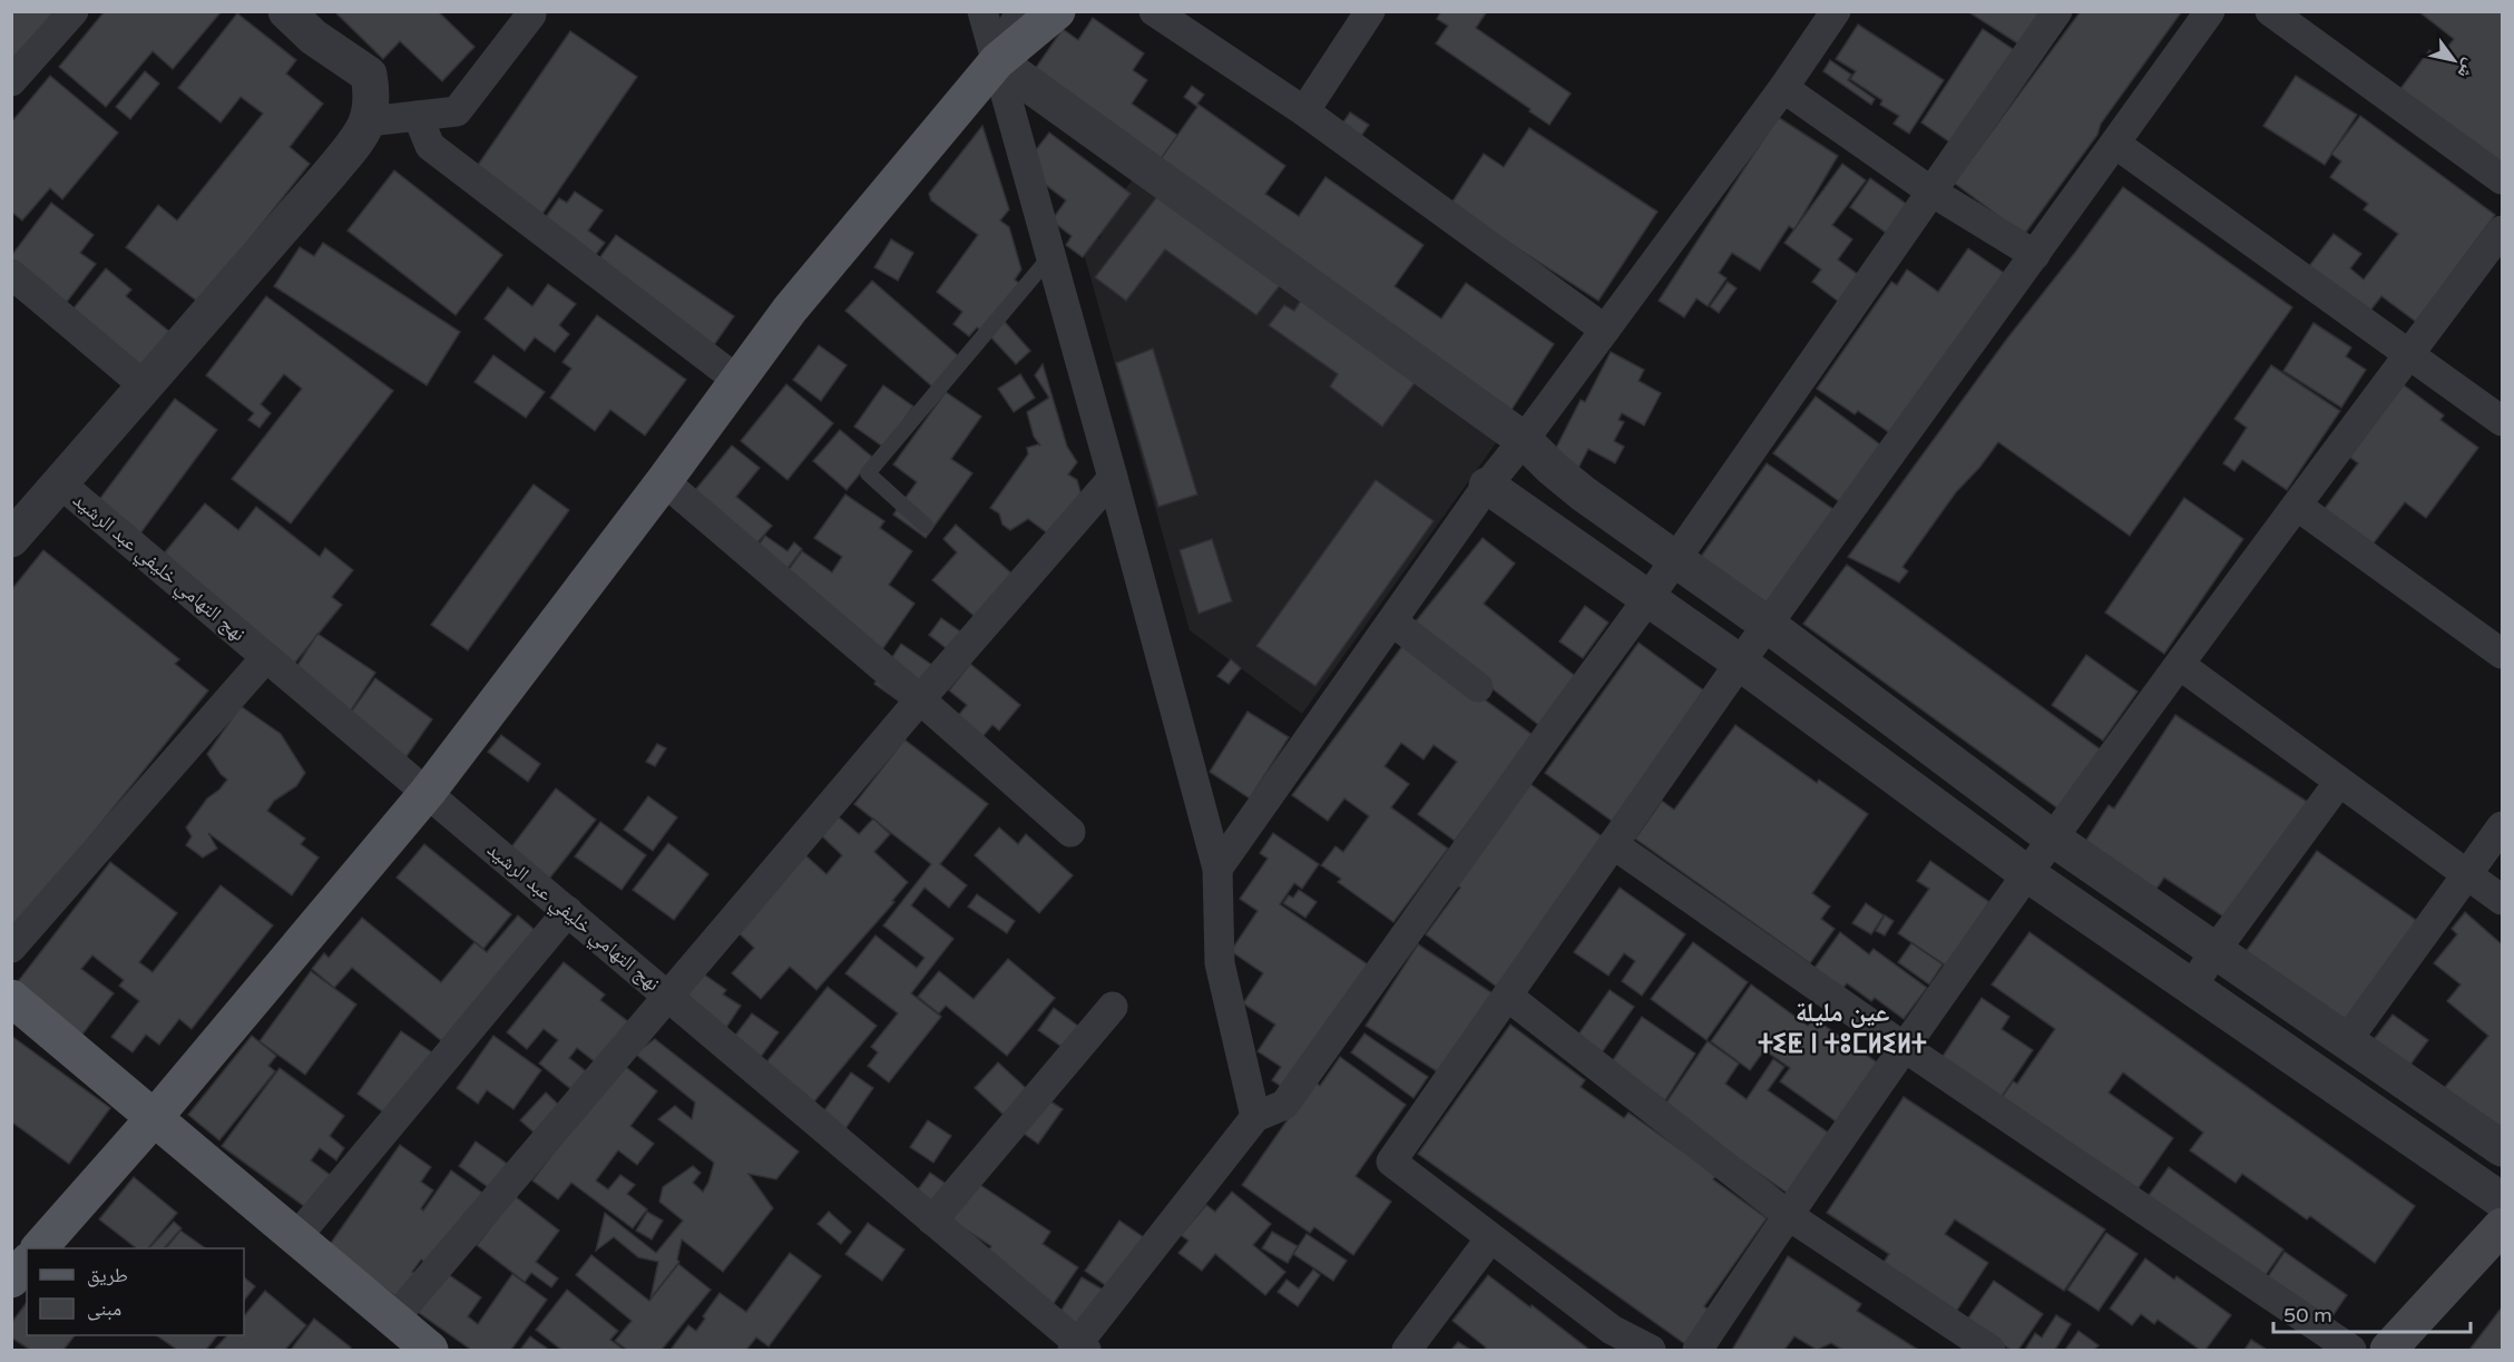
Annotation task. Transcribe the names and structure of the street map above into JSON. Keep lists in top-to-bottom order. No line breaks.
{"streets":{"street":["نهج التهامي خليفي عبد الرشيد"]},"districts":["عين مليلة ⵜⵉⵟ ⵏ ⵜⵓⵎⵍⵉⵍⵜ"],"legend":["طريق","مبنى"],"scale_bar":"50 m","north":"bottom right"}
